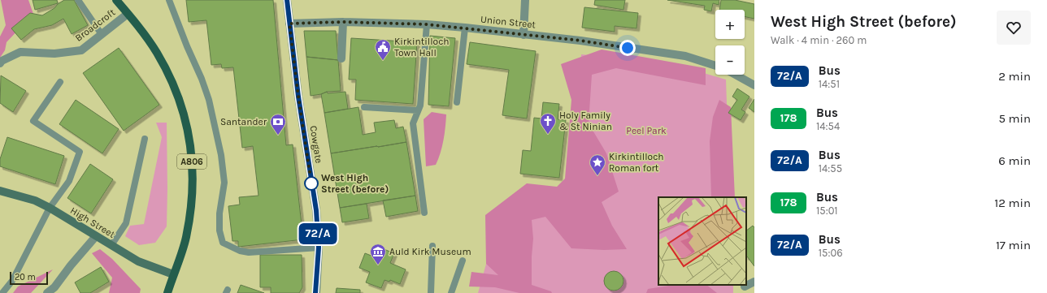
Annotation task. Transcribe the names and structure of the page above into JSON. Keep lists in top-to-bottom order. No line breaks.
{"streets":{"main road":["A806"],"street":["Union Street","Broadcroft","Cowgate","High Street"]},"crossings":[["Union Street","Cowgate"],["Broadcroft","A806"],["A806","High Street"]],"parks":["Peel Park"],"places":{"public building":["Kirkintilloch Town Hall"],"church":["Holy Family & St Ninian"],"bank":["Santander"],"place":["Kirkintilloch Roman fort"],"other":["West High Street (before)"],"museum":["Auld Kirk Museum"]},"lines":["bus line 72/A"],"scale_bar":"20 m","page":{"on_map":"72/A","heading":["West High Street (before)","Walk · 4 min · 260 m"],"map_buttons":["+","−"],"list":[{"mark":"72/A","name":"Bus","note":"14:51","value":"2 min"},{"mark":"178","name":"Bus","note":"14:54","value":"5 min"},{"mark":"72/A","name":"Bus","note":"14:55","value":"6 min"},{"mark":"178","name":"Bus","note":"15:01","value":"12 min"},{"mark":"72/A","name":"Bus","note":"15:06","value":"17 min"}],"scale":"20 m"}}
